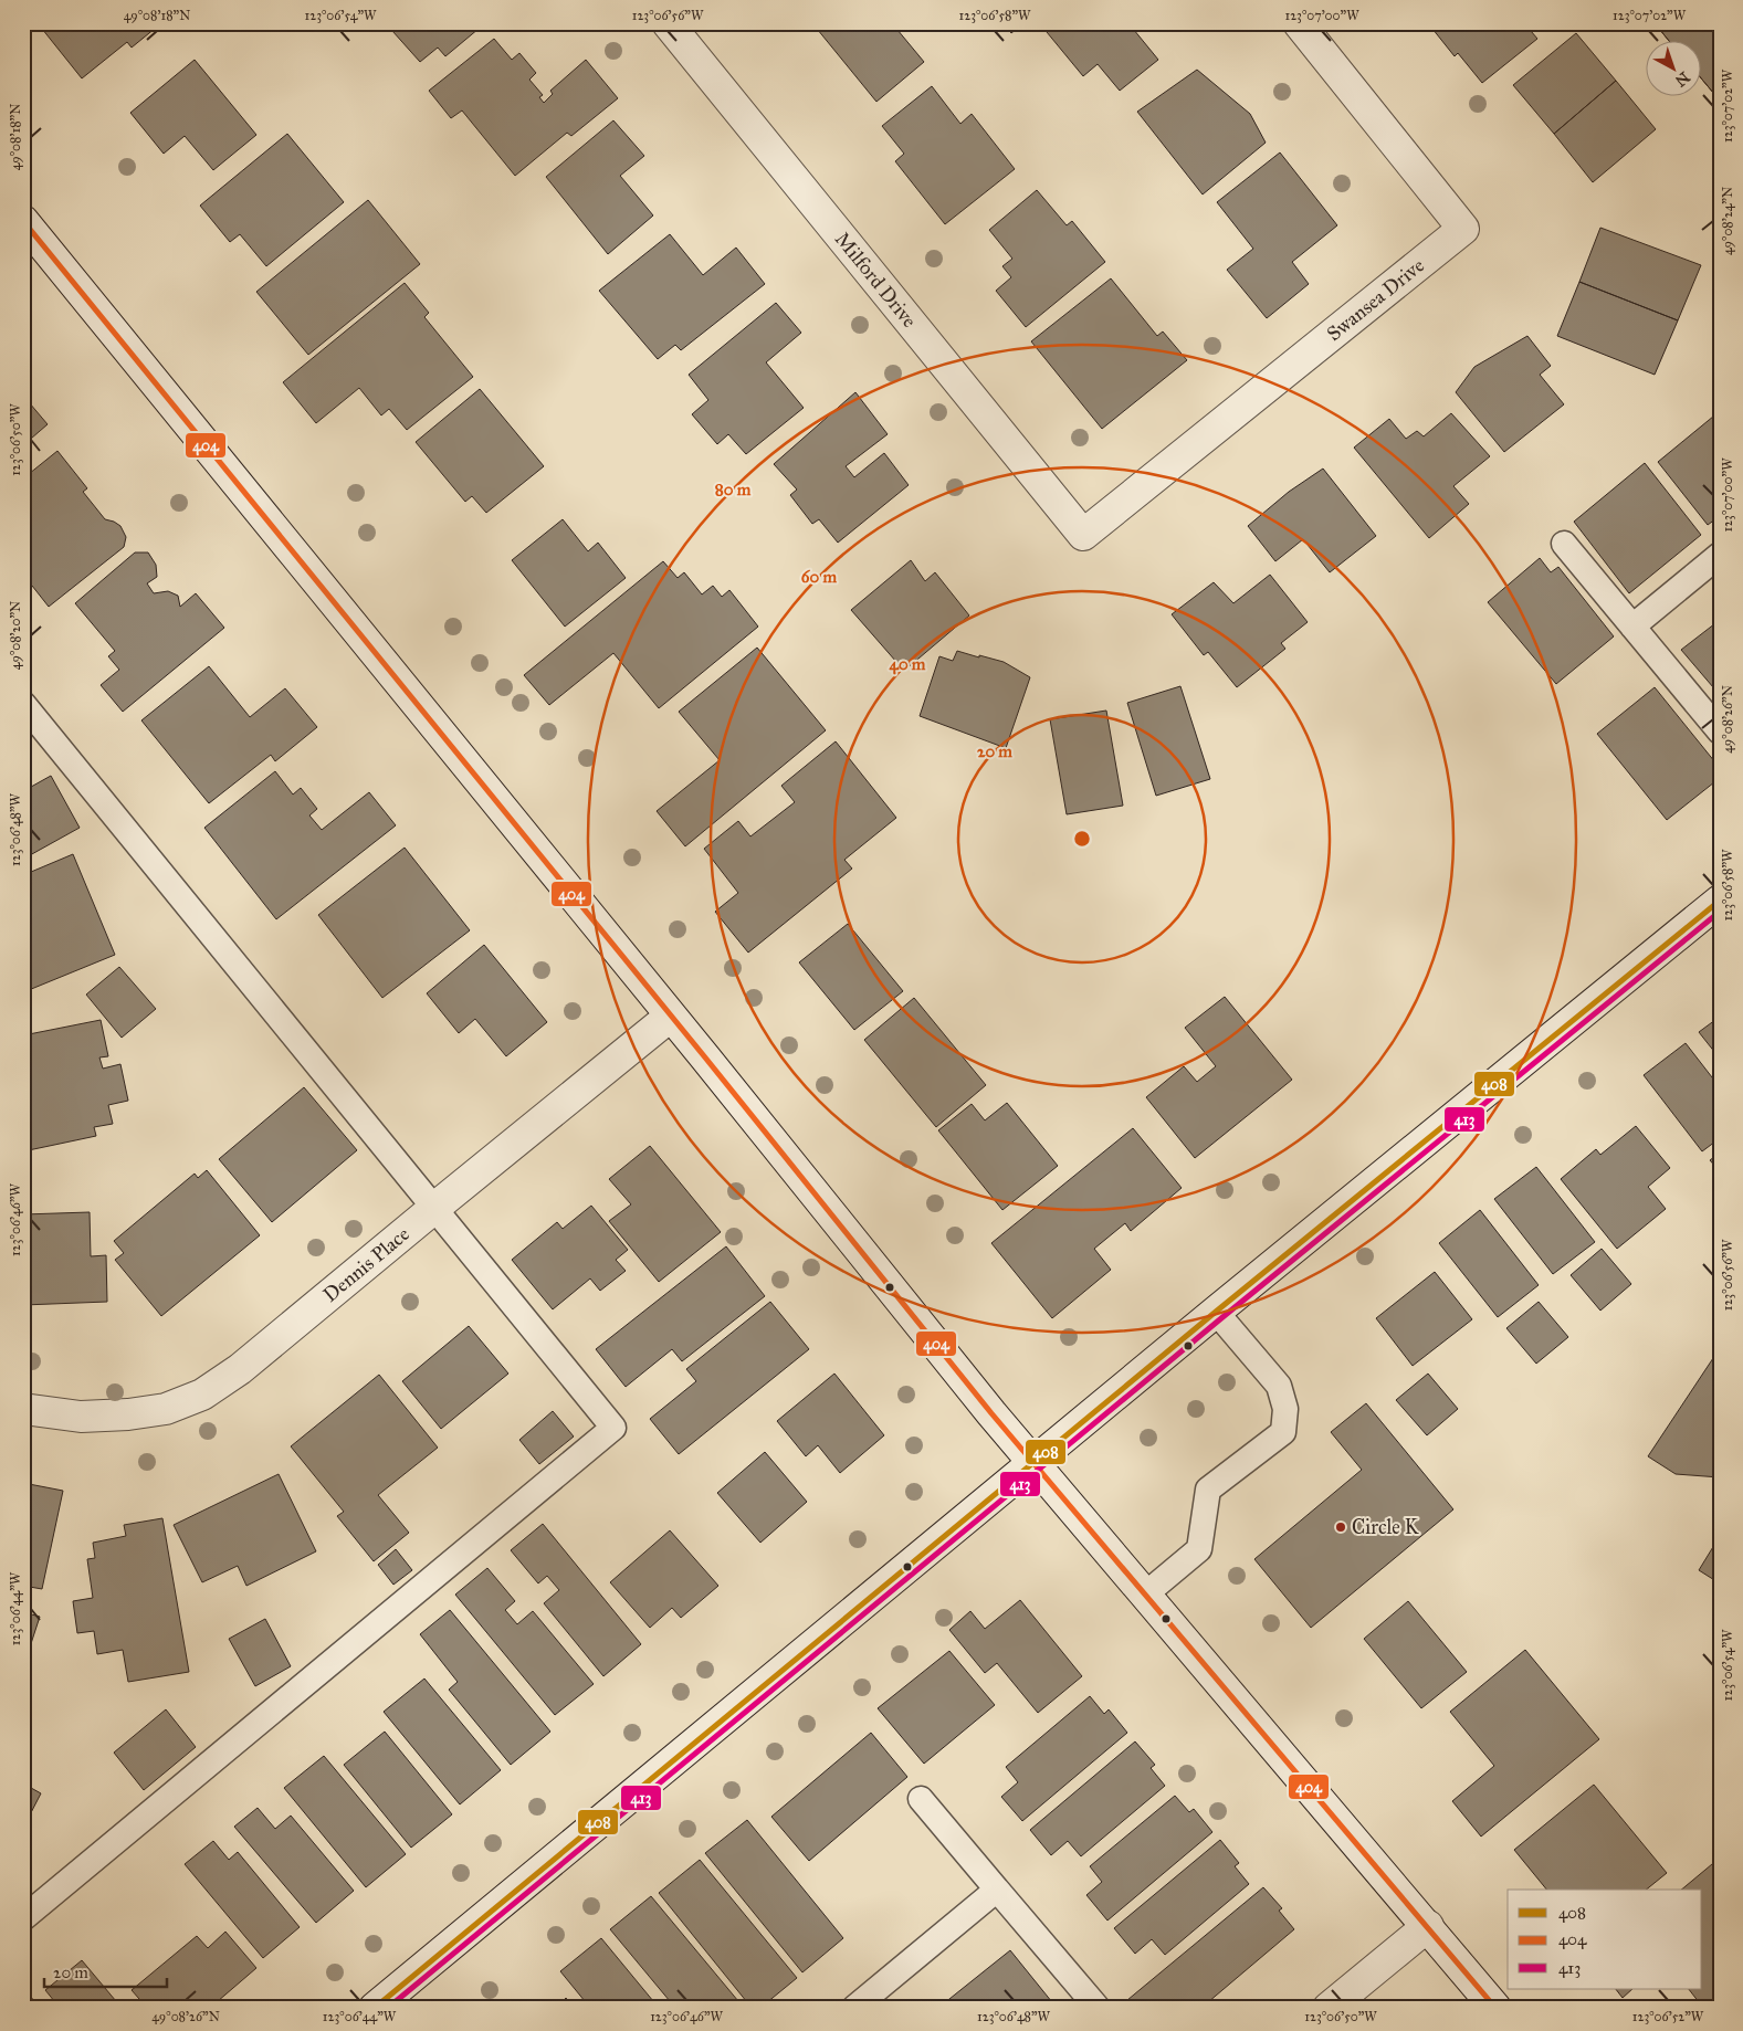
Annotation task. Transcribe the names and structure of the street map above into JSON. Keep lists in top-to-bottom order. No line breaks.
{"streets":{"street":["Milford Drive","Swansea Drive","Dennis Place"]},"crossings":[["Milford Drive","Swansea Drive"]],"places":["Circle K"],"lines":["transit line 404","transit line 408","transit line 413"],"legend":["408","404","413"],"scale_bar":"20 m","north":"bottom right","coordinates":["49°08'18\"N","123°06'54\"W","123°06'56\"W","123°06'58\"W","123°07'00\"W","123°07'02\"W","49°08'24\"N","123°06'50\"W","49°08'20\"N","49°08'26\"N","123°06'48\"W","123°06'46\"W","123°06'44\"W","123°06'52\"W"],"rings":["80 m","60 m","40 m","20 m"]}
